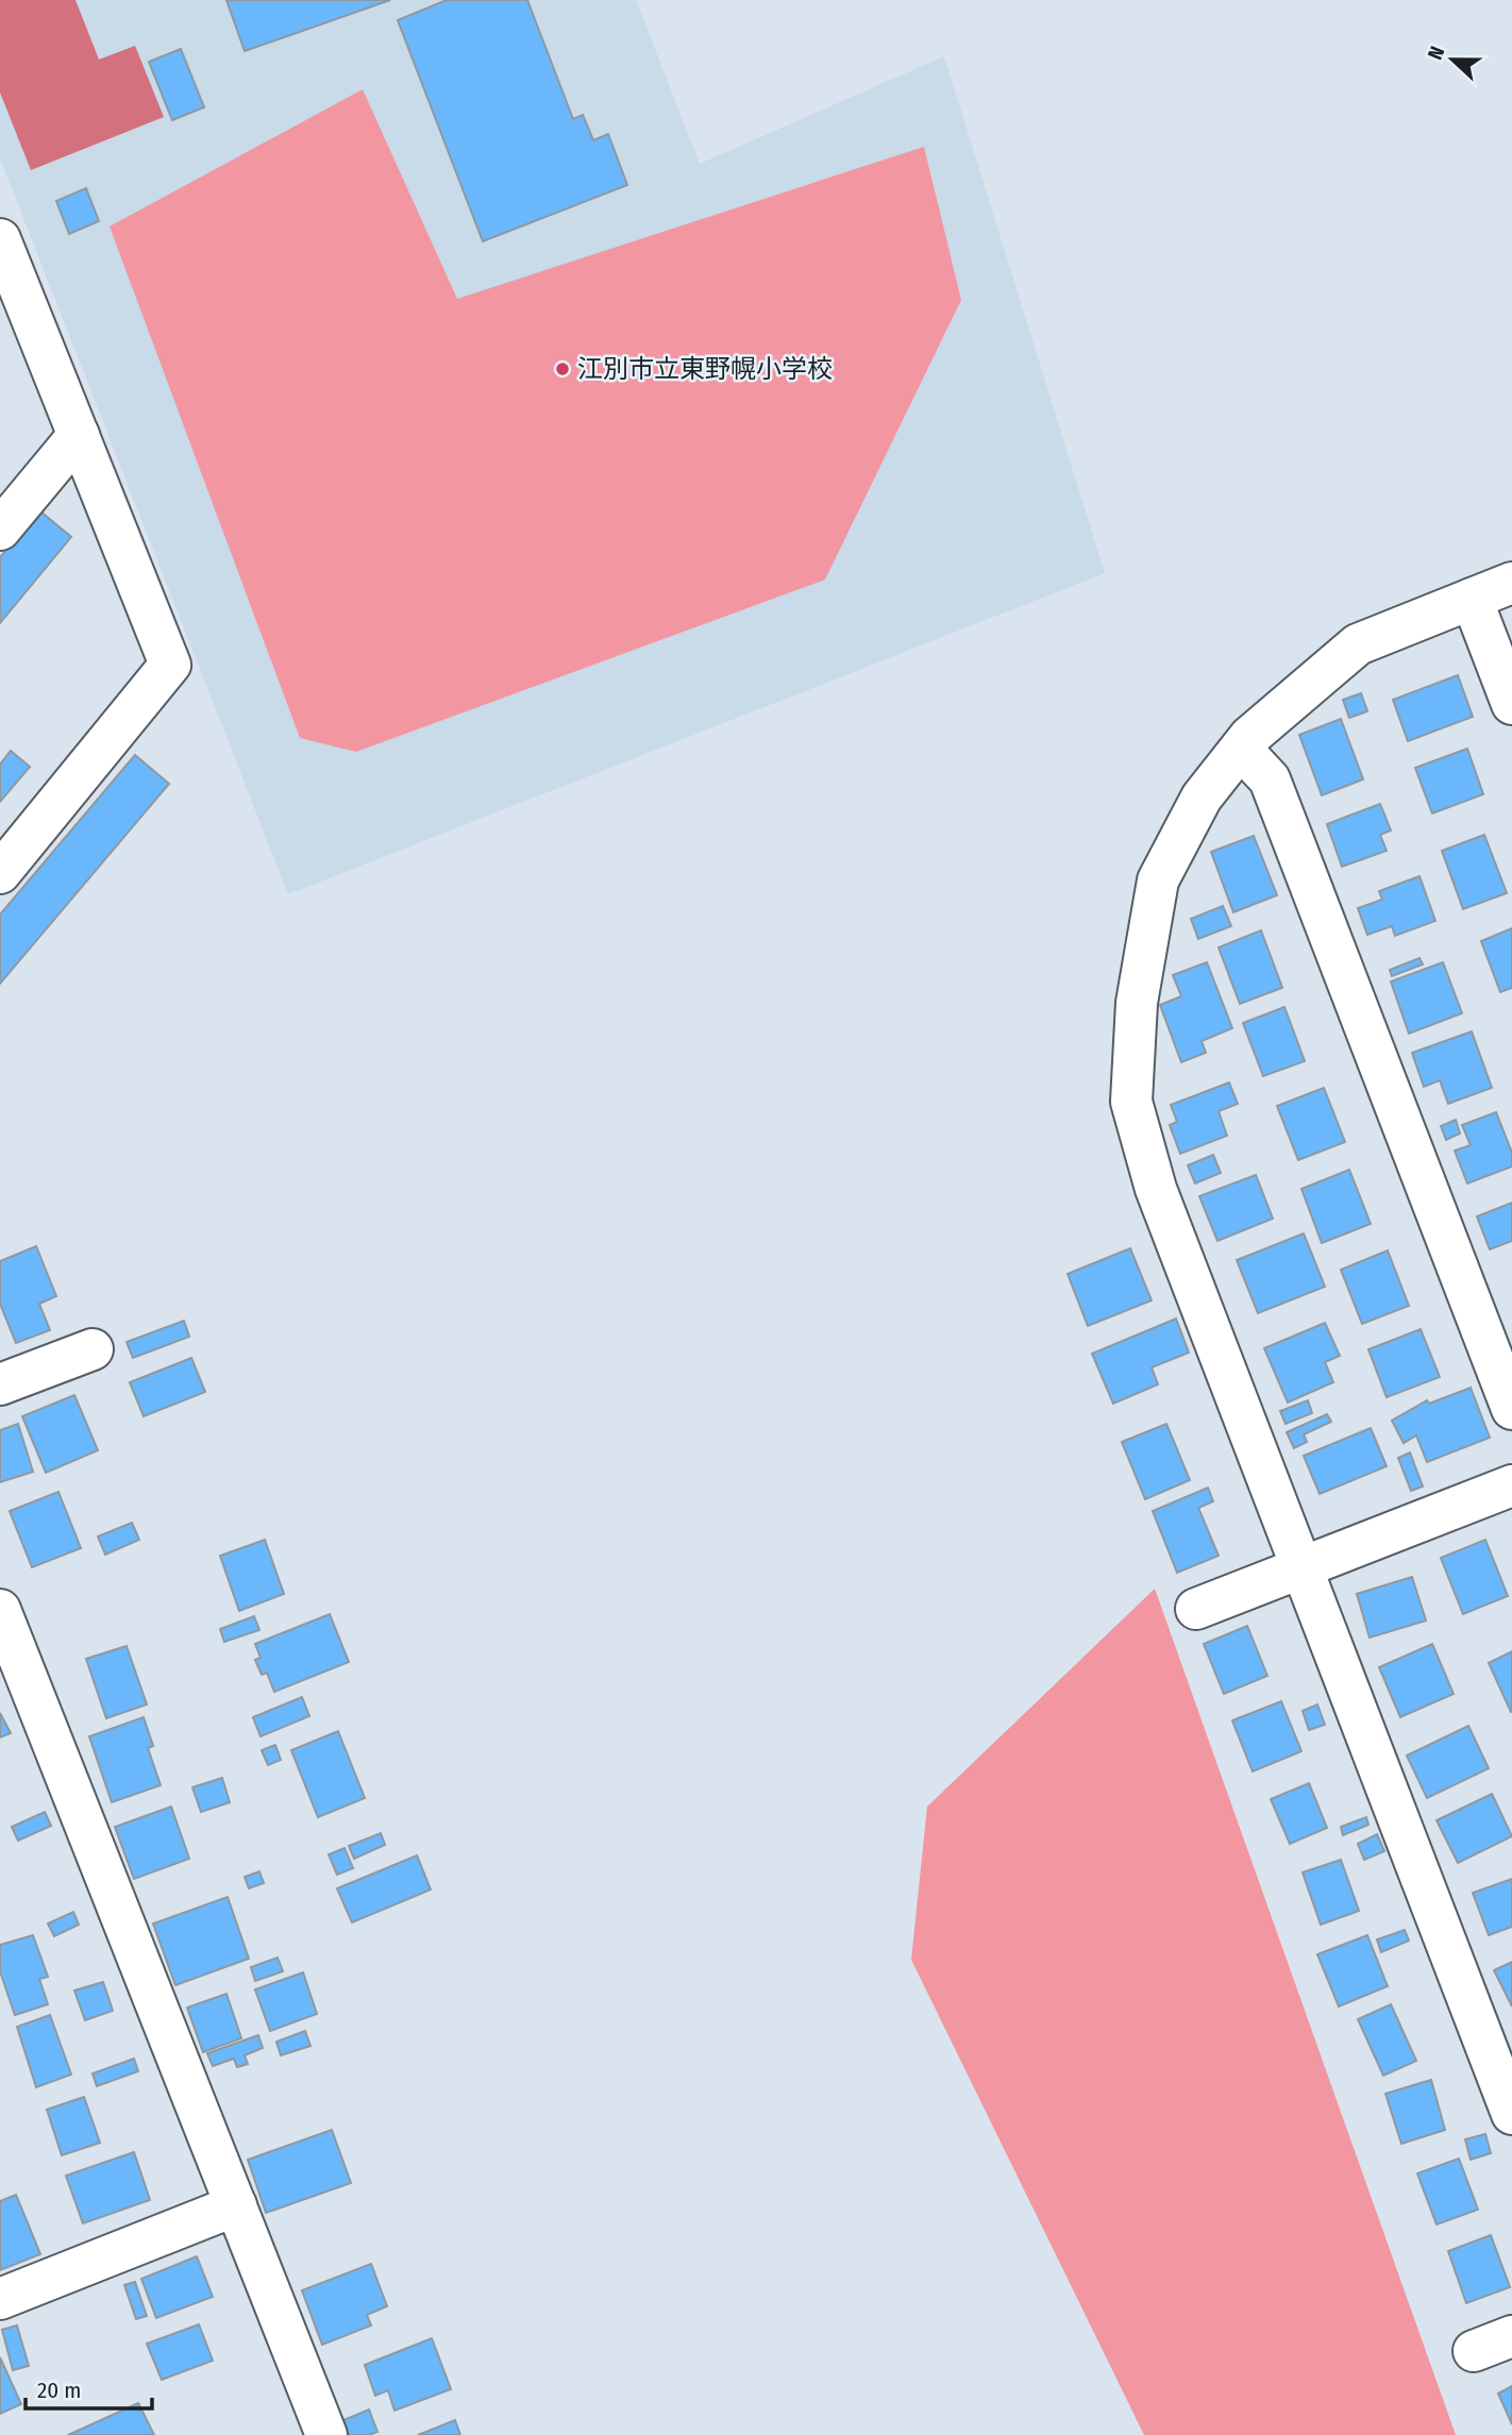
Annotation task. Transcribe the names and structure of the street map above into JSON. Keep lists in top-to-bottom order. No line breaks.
{"places":["江別市立東野幌小学校"],"scale_bar":"20 m","north":"left"}
